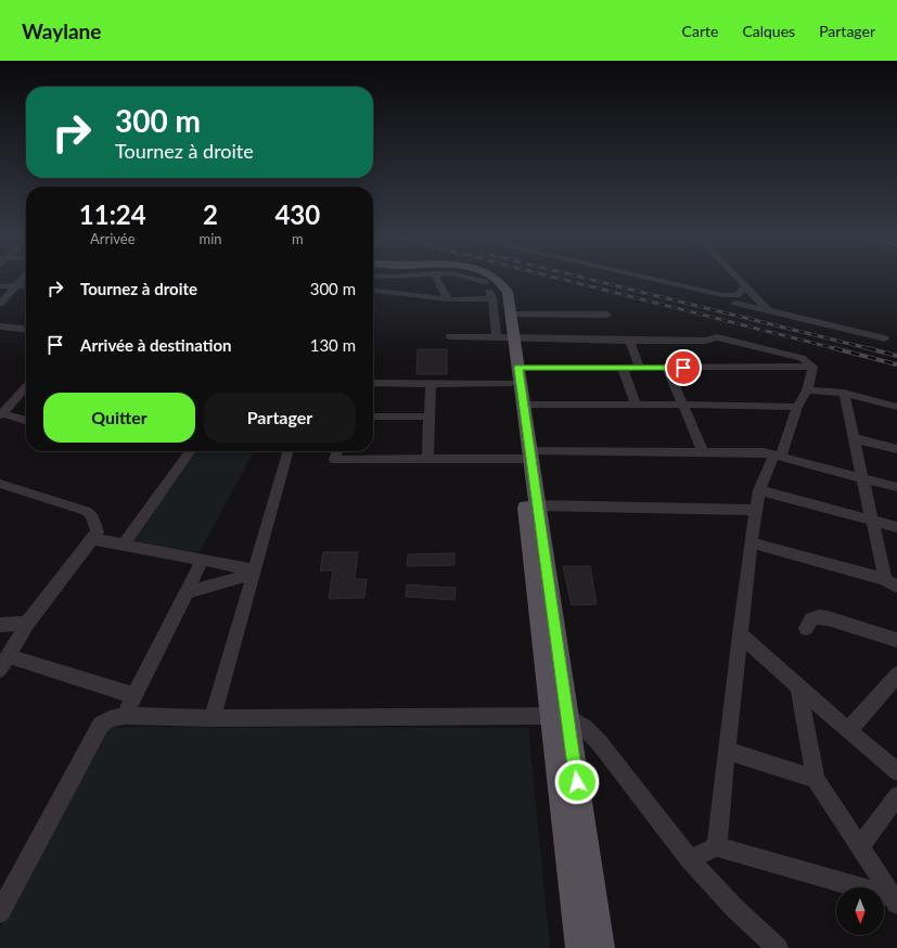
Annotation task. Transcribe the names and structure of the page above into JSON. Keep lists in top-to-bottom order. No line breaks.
{"north":"bottom","page":{"header":"Waylane","nav":["Carte","Calques","Partager"],"turn":["300 m","Tournez à droite"],"eta":["11:24","Arrivée","2","min","430","m"],"list":[{"name":"Tournez à droite","value":"300 m"},{"name":"Arrivée à destination","value":"130 m"}],"buttons":["Quitter","Partager"]}}
